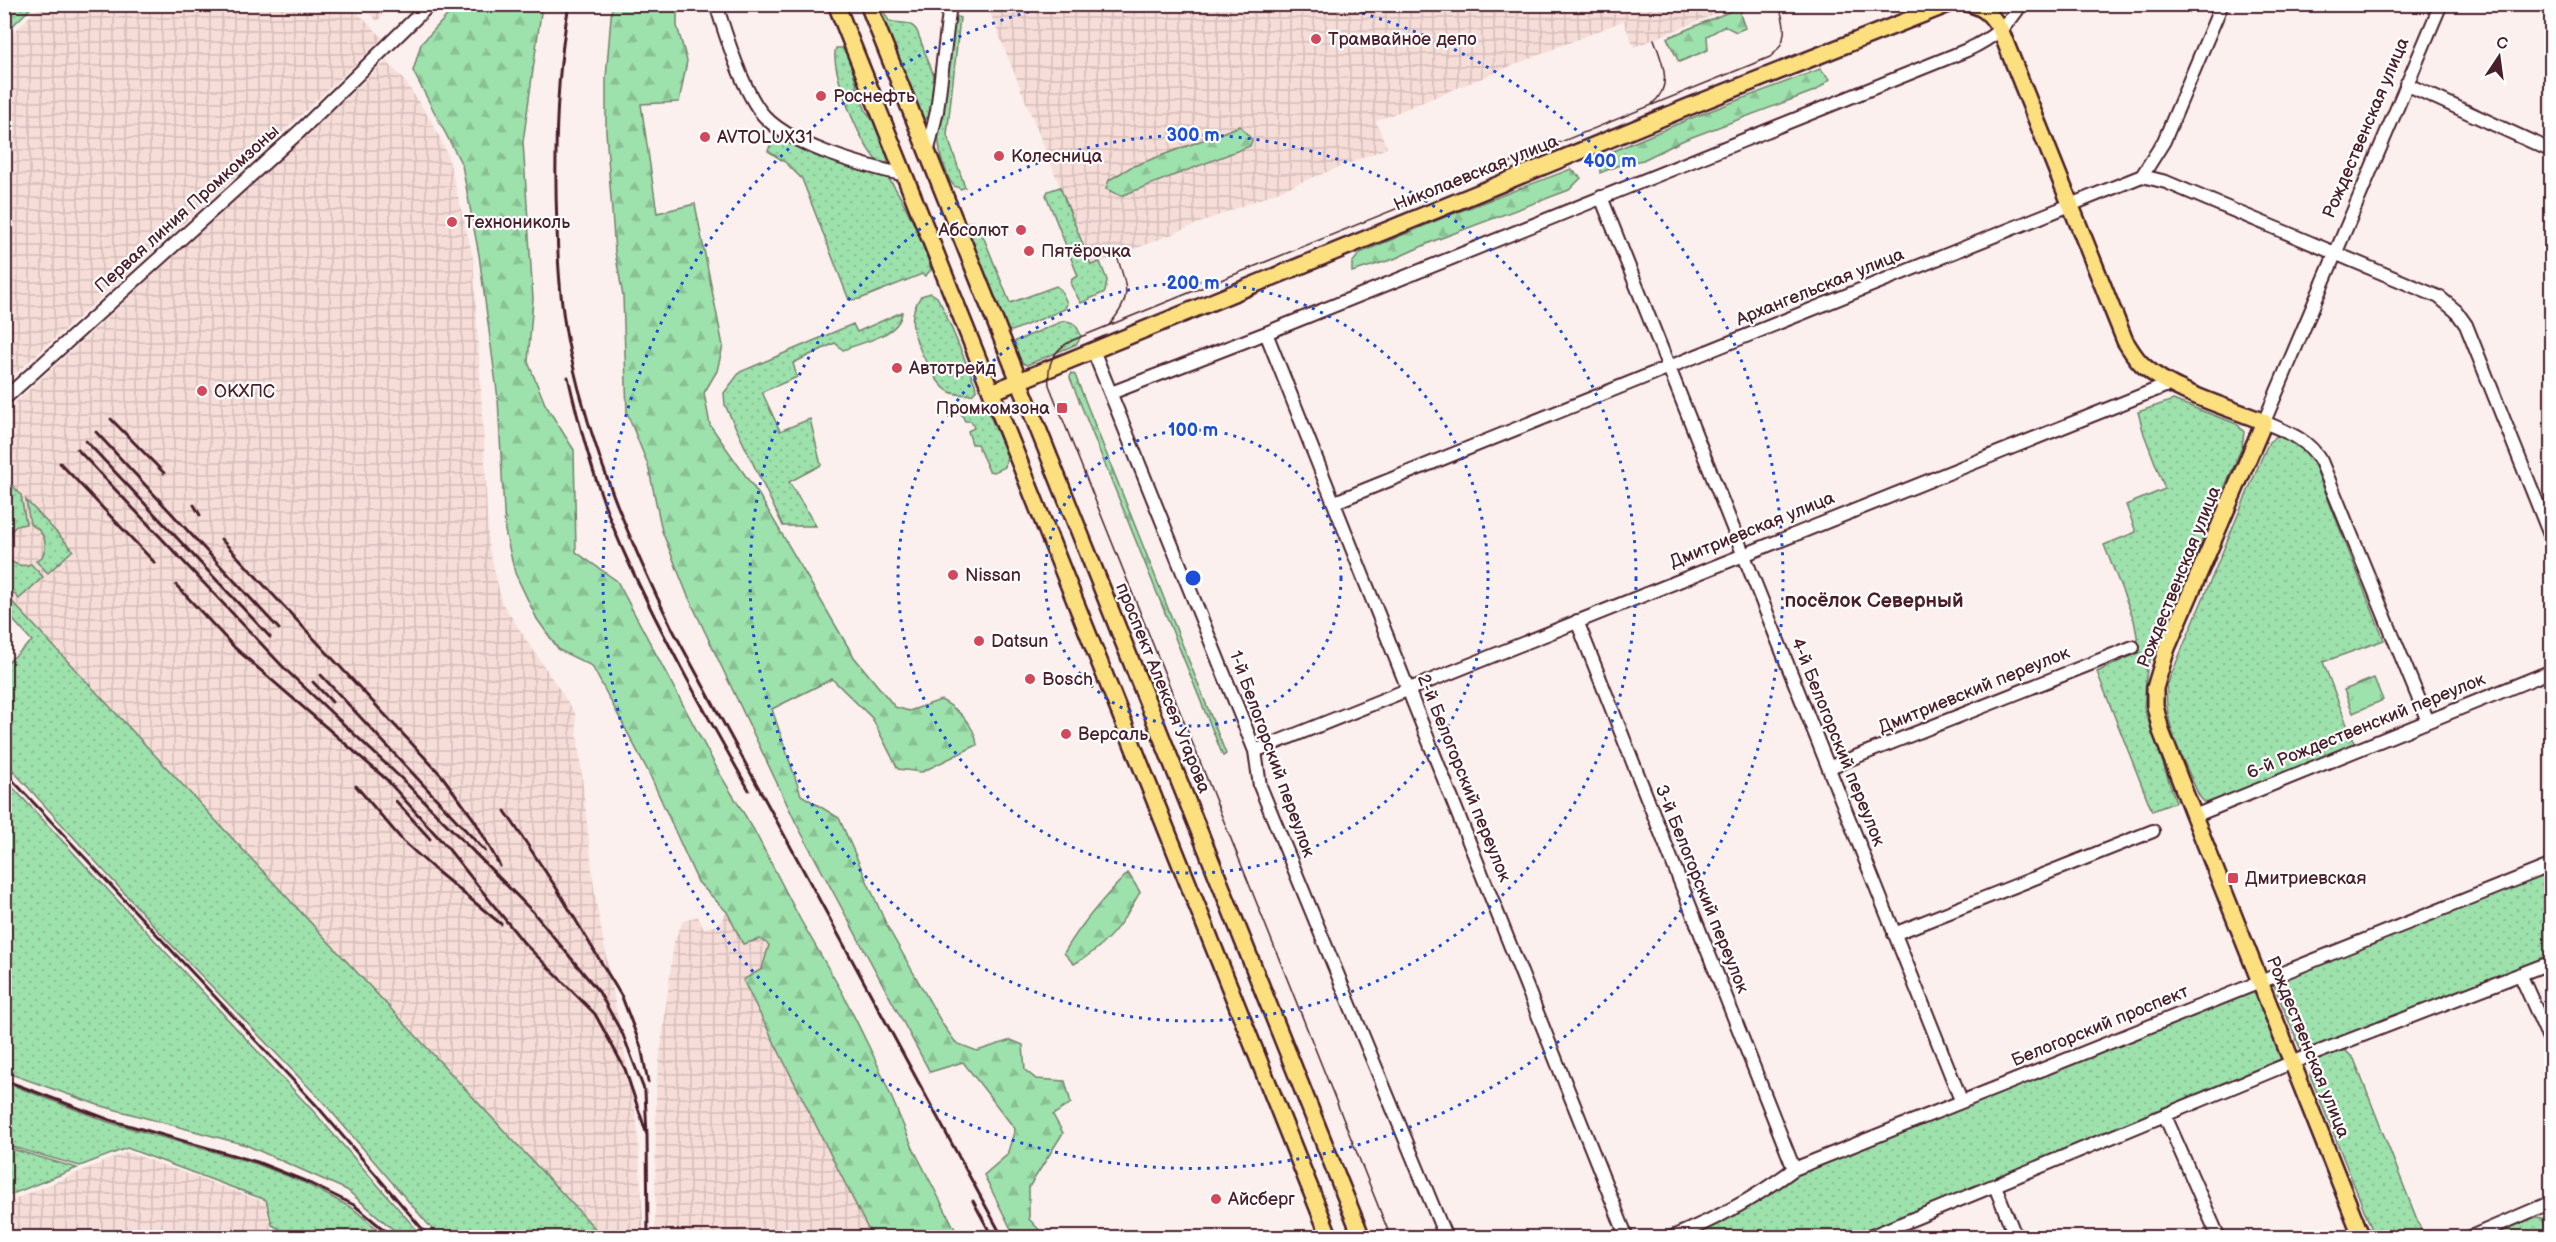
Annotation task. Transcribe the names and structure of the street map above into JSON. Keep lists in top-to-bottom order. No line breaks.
{"streets":{"main road":["Рождественская улица","Николаевская улица","проспект Алексея Угарова"],"street":["Первая линия Промкомзоны","Архангельская улица","Дмитриевская улица","Дмитриевский переулок","6-й Рождественский переулок","4-й Белогорский переулок","1-й Белогорский переулок","2-й Белогорский переулок","3-й Белогорский переулок","Белогорский проспект"]},"crossings":[["Рождественская улица","6-й Рождественский переулок"],["Рождественская улица","Белогорский проспект"],["Николаевская улица","проспект Алексея Угарова"],["Николаевская улица","1-й Белогорский переулок"],["Архангельская улица","4-й Белогорский переулок"],["Архангельская улица","2-й Белогорский переулок"],["Дмитриевская улица","4-й Белогорский переулок"],["Дмитриевская улица","1-й Белогорский переулок"],["Дмитриевская улица","2-й Белогорский переулок"],["Дмитриевская улица","3-й Белогорский переулок"],["Дмитриевский переулок","4-й Белогорский переулок"],["4-й Белогорский переулок","Белогорский проспект"],["3-й Белогорский переулок","Белогорский проспект"]],"districts":["посёлок Северный"],"places":{"other":["Трамвайное депо","Роснефть","AVTOLUX31","Колесница","Технониколь","Абсолют","Пятёрочка","Автотрейд","ОКХПС","Nissan","Datsun","Bosch","Версаль","Айсберг"],"transit":["Промкомзона","Дмитриевская"]},"north":"top","rings":["300 m","400 m","200 m","100 m"]}
